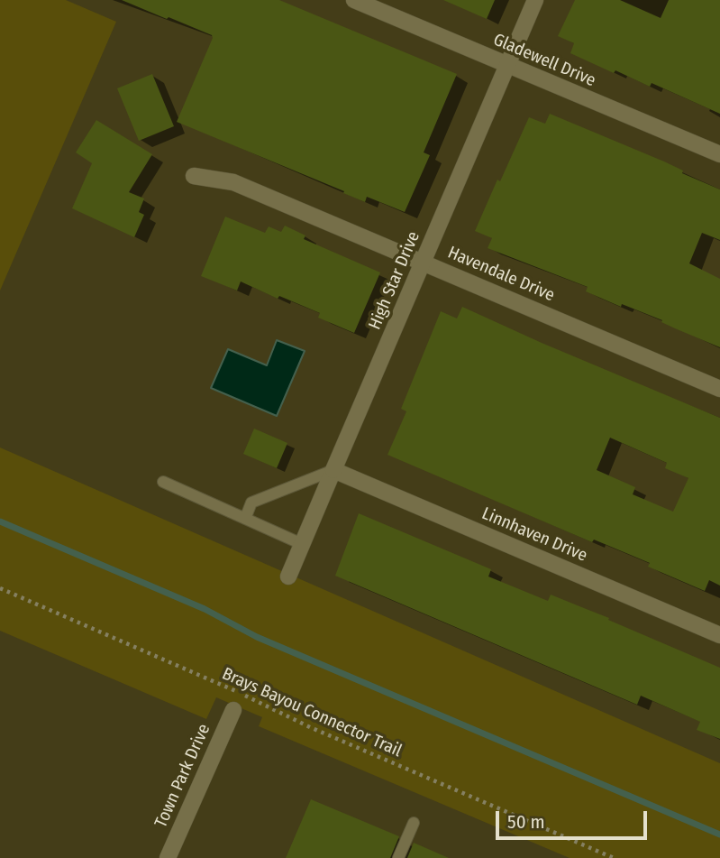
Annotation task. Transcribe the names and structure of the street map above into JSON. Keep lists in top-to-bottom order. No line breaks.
{"streets":{"street":["Gladewell Drive","Havendale Drive","High Star Drive","Linnhaven Drive","Town Park Drive"],"path":["Brays Bayou Connector Trail"]},"crossings":[["Gladewell Drive","High Star Drive"],["Havendale Drive","High Star Drive"],["High Star Drive","Linnhaven Drive"]],"scale_bar":"50 m"}
